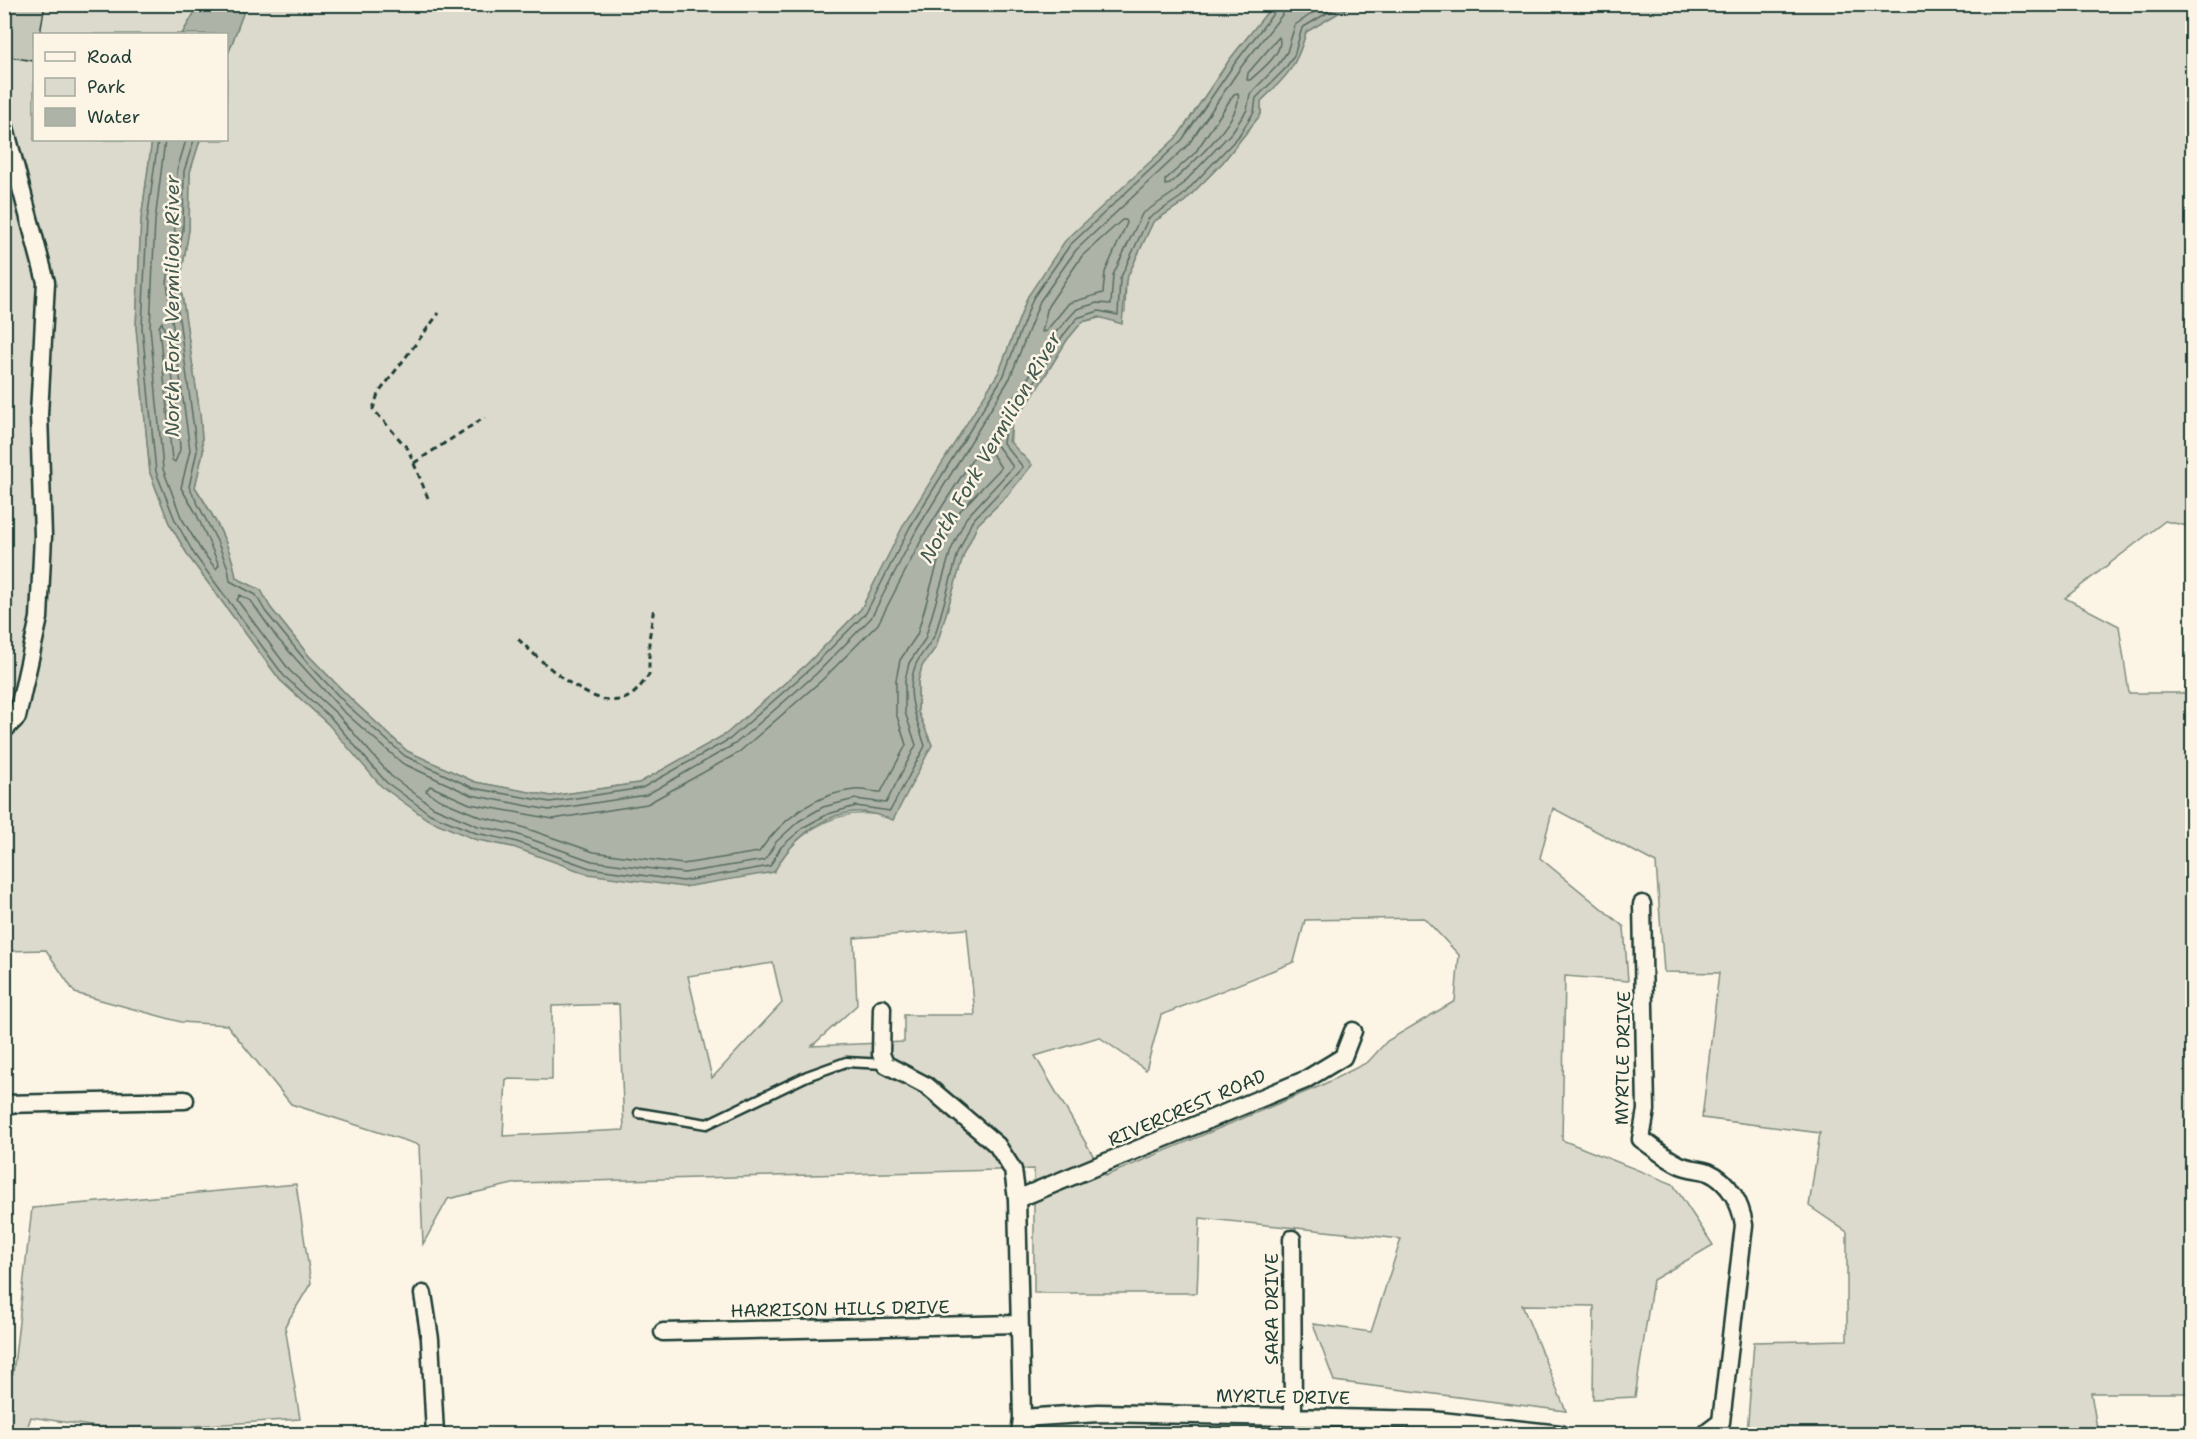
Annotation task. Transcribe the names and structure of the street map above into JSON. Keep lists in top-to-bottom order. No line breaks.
{"streets":{"street":["MYRTLE DRIVE","RIVERCREST ROAD","HARRISON HILLS DRIVE","SARA DRIVE"]},"crossings":[["MYRTLE DRIVE","SARA DRIVE"]],"water":["North Fork Vermilion River"],"legend":["Road","Park","Water"]}
